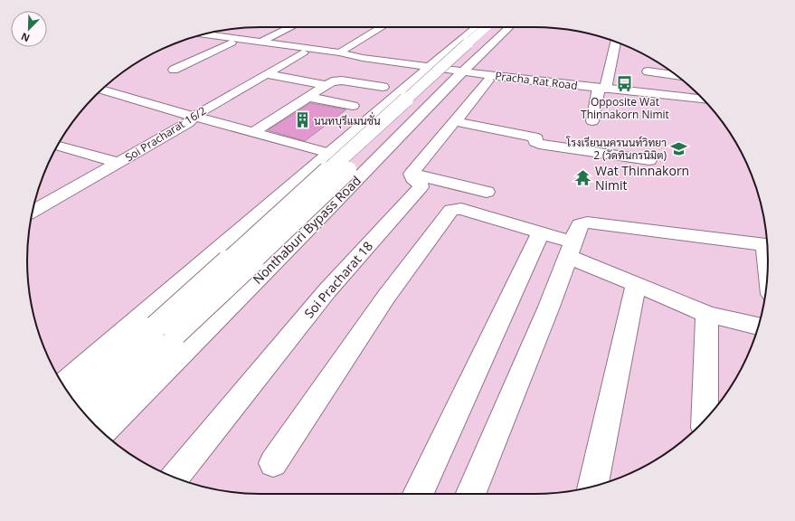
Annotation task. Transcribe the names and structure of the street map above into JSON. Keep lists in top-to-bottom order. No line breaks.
{"streets":{"main road":["Pracha Rat Road","Soi Pracharat 16/2","Nonthaburi Bypass Road","Soi Pracharat 18"]},"crossings":[["Pracha Rat Road","Soi Pracharat 16/2"],["Pracha Rat Road","Nonthaburi Bypass Road"]],"places":{"bus stop":["Opposite Wat Thinnakorn Nimit"],"building":["นนทบุรีแมนชั่น"],"school or university":["โรงเรียนนครนนท์วิทยา 2 (วัดทินกรนิมิต)"],"temple":["Wat Thinnakorn Nimit"]},"north":"bottom left"}
